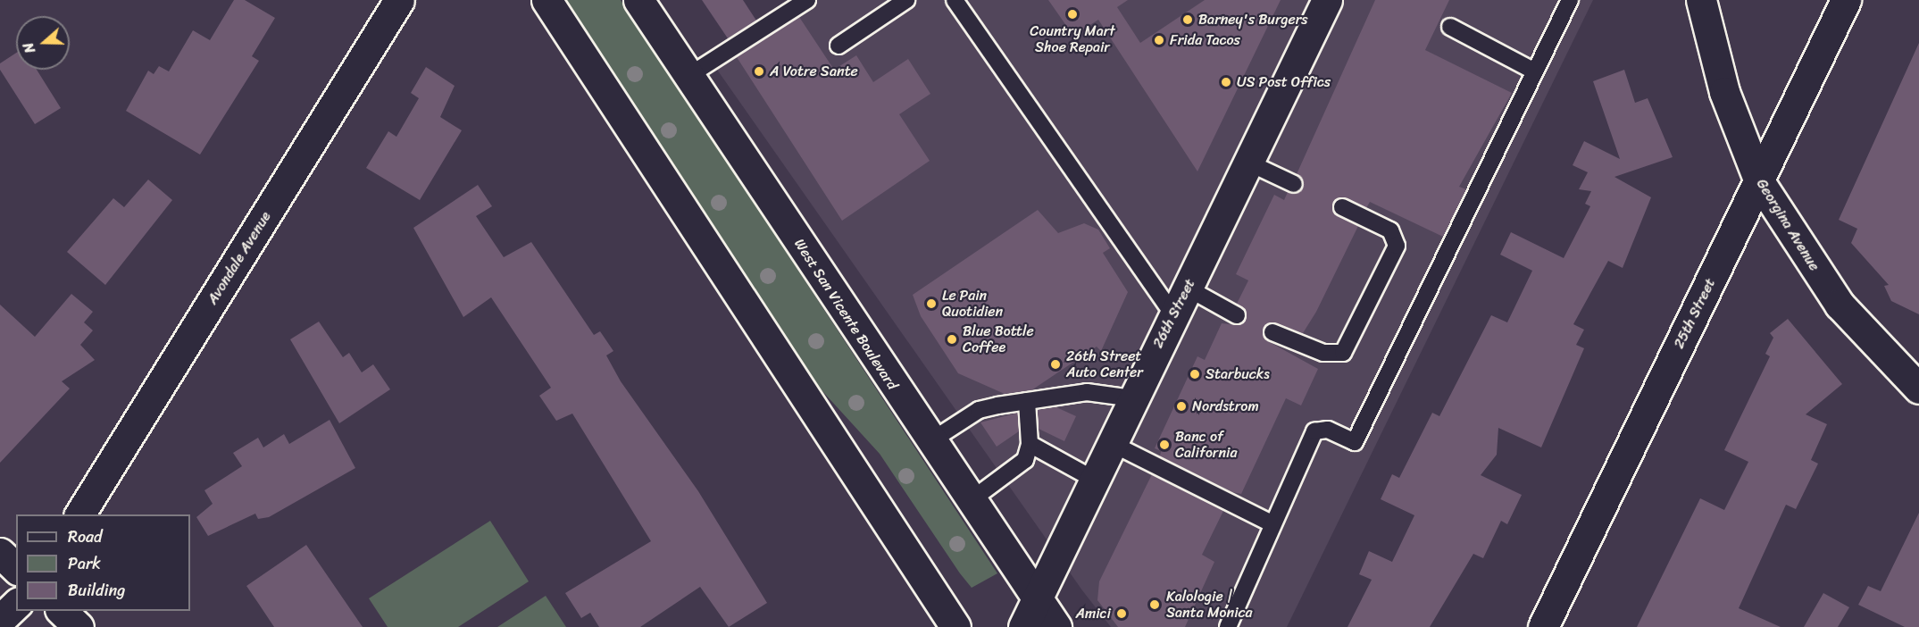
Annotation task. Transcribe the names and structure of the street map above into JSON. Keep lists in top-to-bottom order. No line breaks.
{"streets":{"street":["Georgina Avenue","Avondale Avenue","26th Street","25th Street","West San Vicente Boulevard"]},"crossings":[["Georgina Avenue","25th Street"],["26th Street","West San Vicente Boulevard"]],"places":["Country Mart Shoe Repair","Barney's Burgers","Frida Tacos","A Votre Sante","US Post Offics","Le Pain Quotidien","Blue Bottle Coffee","26th Street Auto Center","Starbucks","Nordstrom","Banc of California","Kalologie | Santa Monica","Amici"],"legend":["Road","Park","Building"],"north":"left"}
